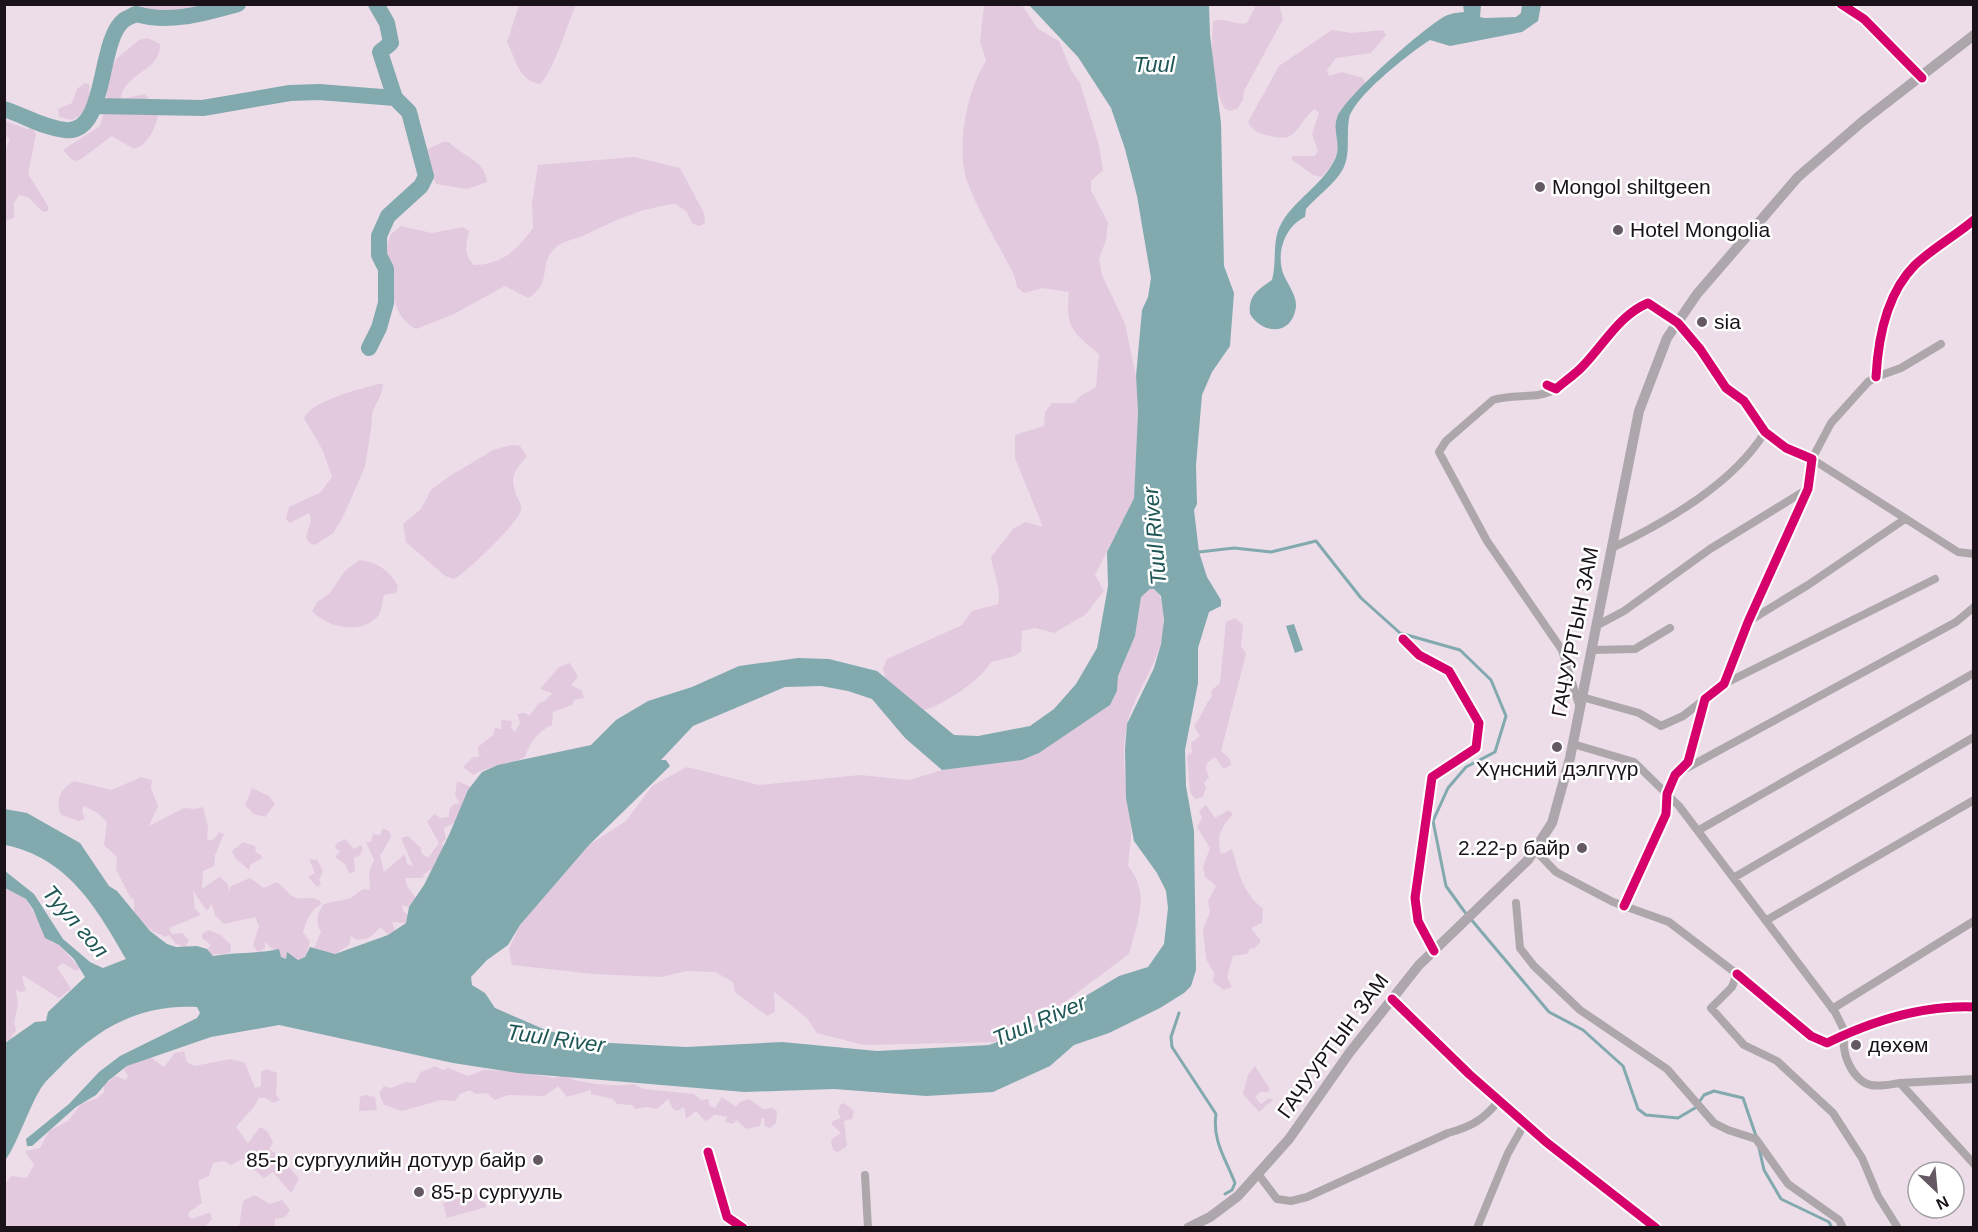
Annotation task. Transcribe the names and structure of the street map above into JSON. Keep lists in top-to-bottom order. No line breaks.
{"streets":{"main road":["ГАЧУУРТЫН ЗАМ"]},"water":["Tuul","Tuul River","Туул гол"],"places":["Mongol shiltgeen","Hotel Mongolia","sia","Хүнсний дэлгүүр","2.22-р байр","дөхөм","85-р сургуулийн дотуур байр","85-р сургууль"],"north":"bottom right"}
